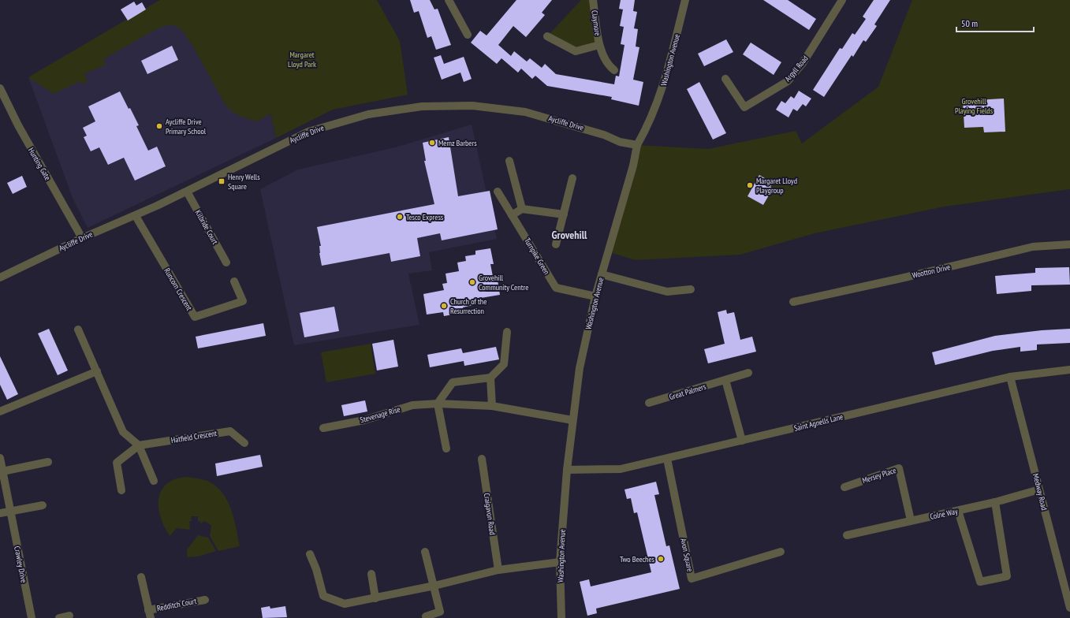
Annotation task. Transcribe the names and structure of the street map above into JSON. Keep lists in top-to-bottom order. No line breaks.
{"streets":{"street":["Claymore","Washington Avenue","Argyll Road","Aycliffe Drive","Hunting Gate","Kilbride Court","Turnpike Green","Wootton Drive","Runcorn Crescent","Great Palmers","Stevenage Rise","Saint Agnells Lane","Hatfield Crescent","Mersey Place","Medway Road","Craigavon Road","Colne Way","Avon Square","Crawley Drive","Redditch Court"]},"crossings":[["Washington Avenue","Aycliffe Drive"],["Washington Avenue","Turnpike Green"],["Washington Avenue","Stevenage Rise"],["Washington Avenue","Saint Agnells Lane"],["Aycliffe Drive","Hunting Gate"],["Aycliffe Drive","Kilbride Court"],["Aycliffe Drive","Runcorn Crescent"],["Saint Agnells Lane","Medway Road"],["Saint Agnells Lane","Avon Square"],["Mersey Place","Colne Way"],["Medway Road","Colne Way"]],"districts":["Grovehill"],"parks":["Margaret Lloyd Park","Grovehill Playing Fields"],"places":{"other":["Aycliffe Drive Primary School","Memz Barbers","Margaret Lloyd Playgroup","Tesco Express","Grovehill Community Centre","Church of the Resurrection","Two Beeches"],"transit":["Henry Wells Square"]},"scale_bar":"50 m"}
